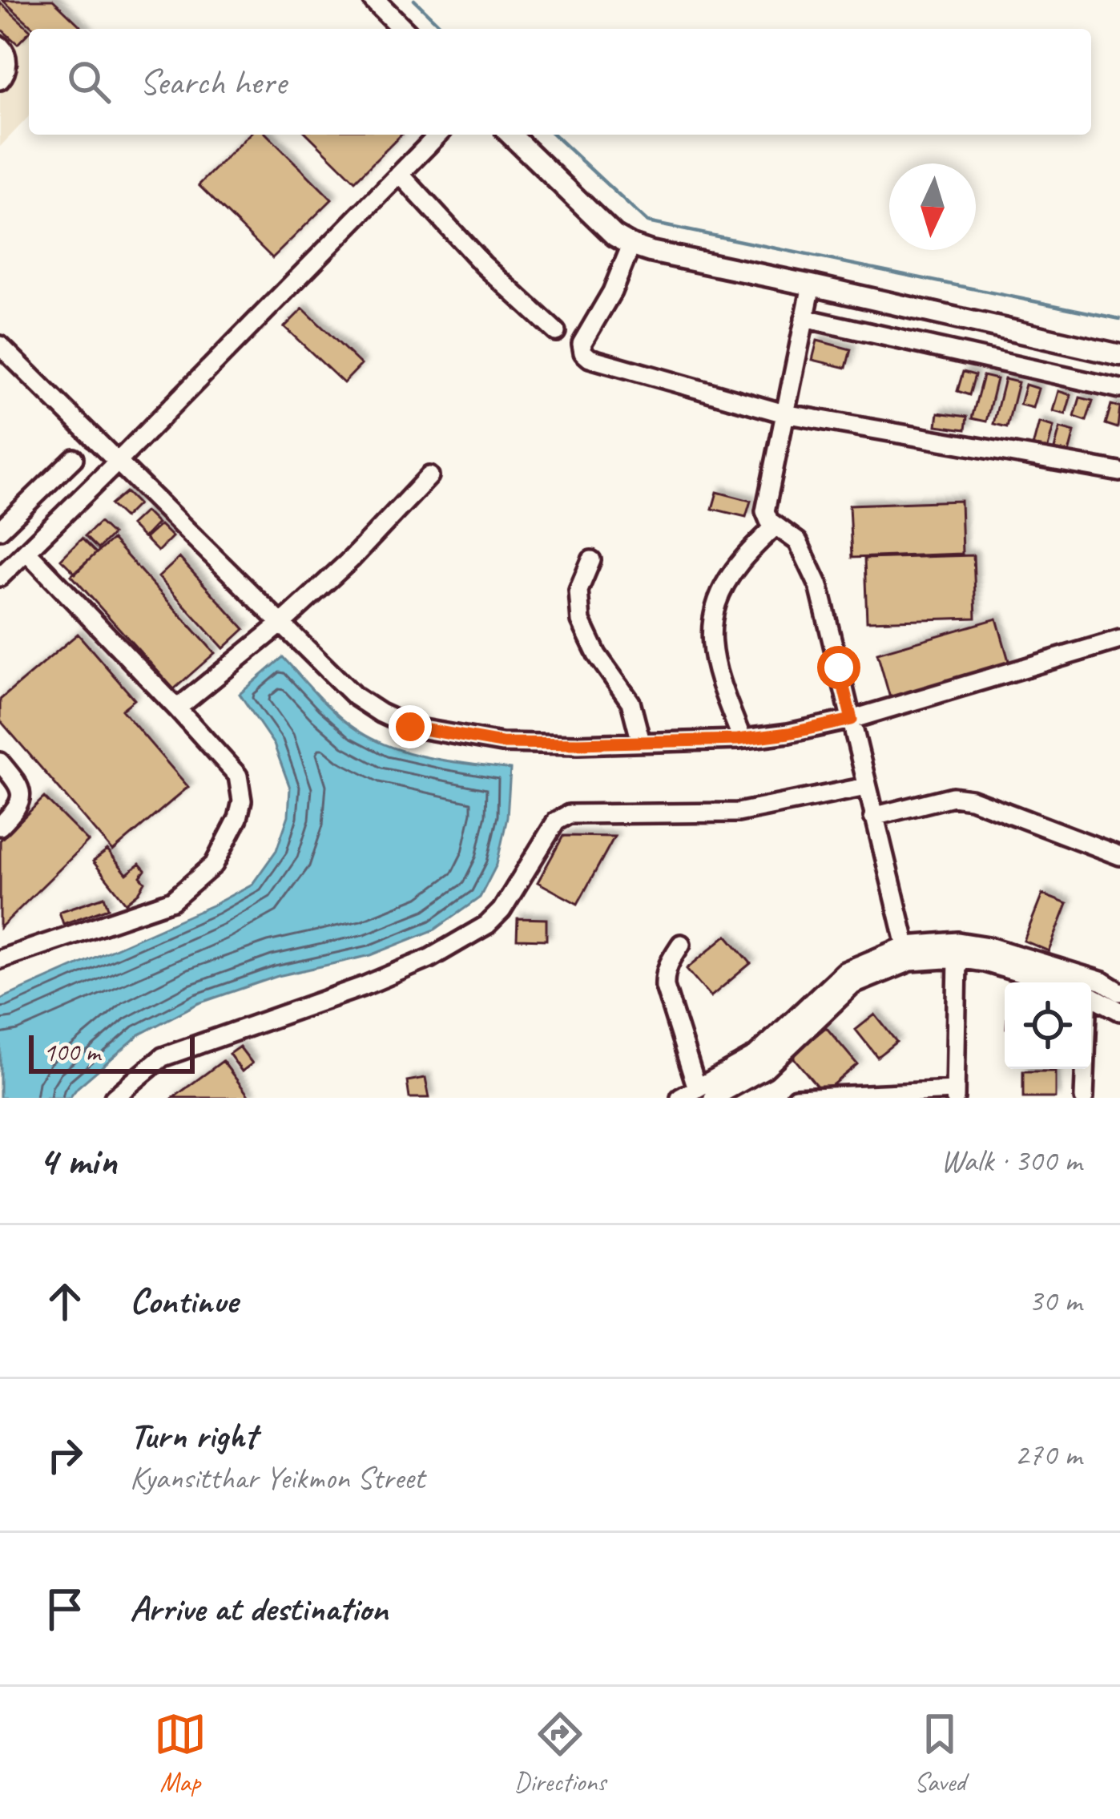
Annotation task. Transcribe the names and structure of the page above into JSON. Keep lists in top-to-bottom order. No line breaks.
{"scale_bar":"100 m","north":"bottom","page":{"search":"Search here","scale":"100 m","heading":["4 min","Walk · 300 m"],"list":[["Continue","30 m"],["Turn right","Kyansitthar Yeikmon Street","270 m"],"Arrive at destination"],"nav":["Map","Directions","Saved"]}}
